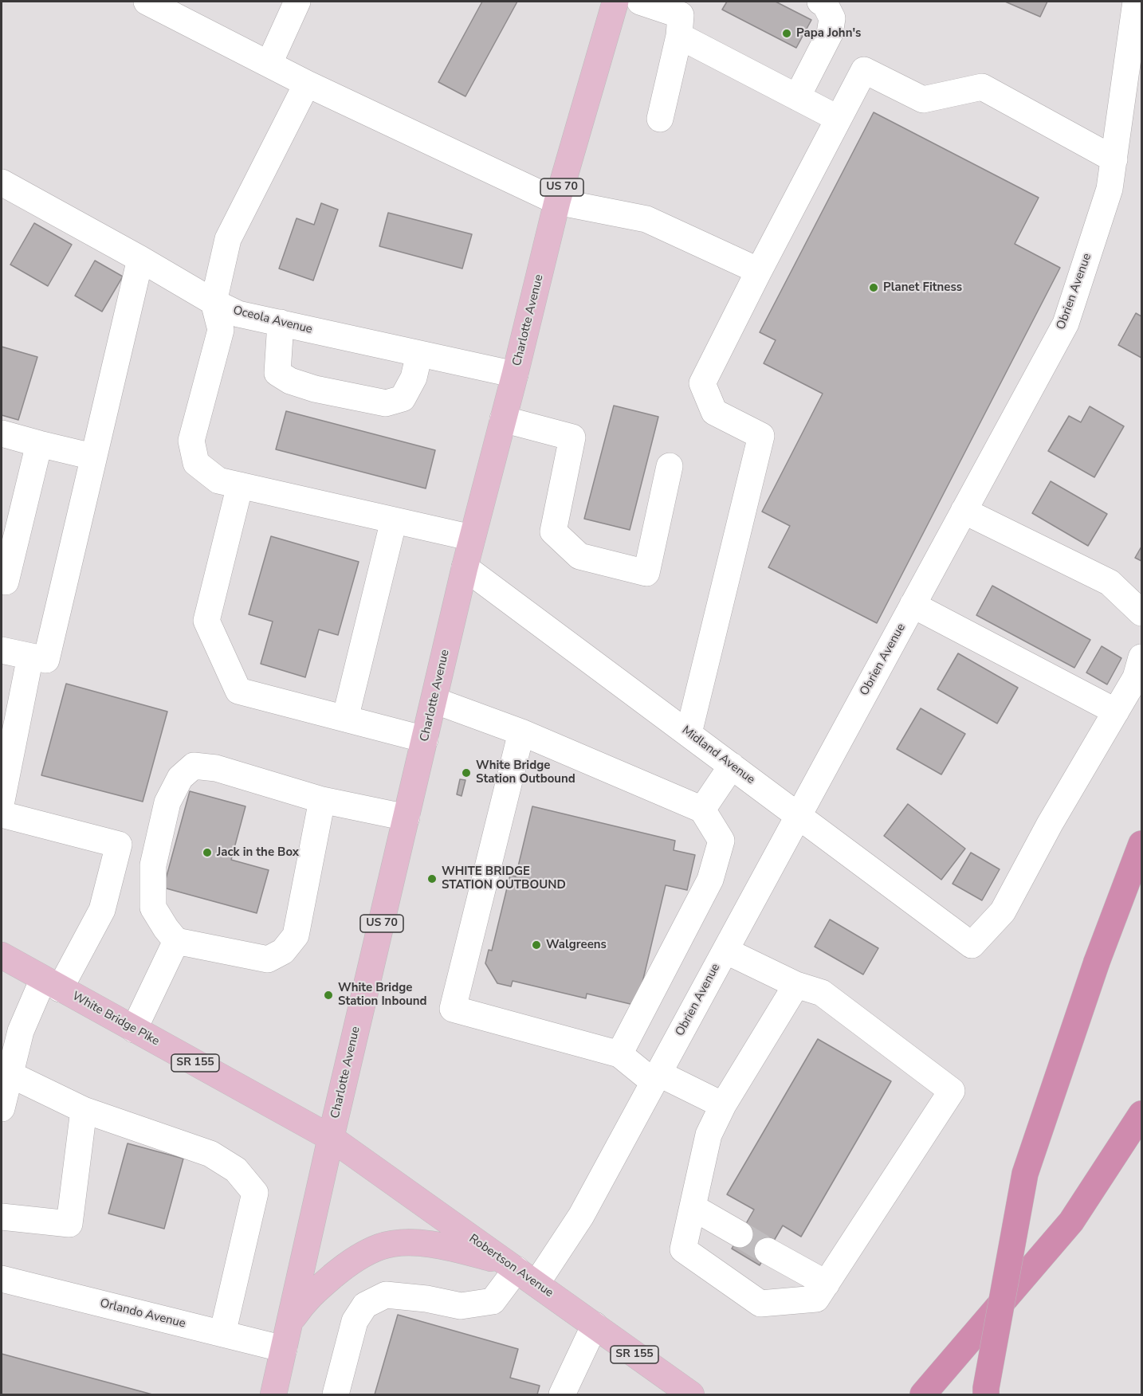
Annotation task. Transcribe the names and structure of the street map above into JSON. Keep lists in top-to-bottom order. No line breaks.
{"streets":{"main road":["US 70","Charlotte Avenue","White Bridge Pike","SR 155","Robertson Avenue"],"street":["Obrien Avenue","Oceola Avenue","Midland Avenue","Orlando Avenue"]},"crossings":[["Obrien Avenue","Midland Avenue"],["Obrien Avenue","Robertson Avenue"],["Oceola Avenue","Charlotte Avenue"],["Charlotte Avenue","Midland Avenue"],["Charlotte Avenue","White Bridge Pike"],["Charlotte Avenue","Robertson Avenue"],["Charlotte Avenue","Orlando Avenue"],["White Bridge Pike","Robertson Avenue"]],"places":["Papa John's","Planet Fitness","White Bridge Station Outbound","Jack in the Box","WHITE BRIDGE STATION OUTBOUND","Walgreens","White Bridge Station Inbound"]}
